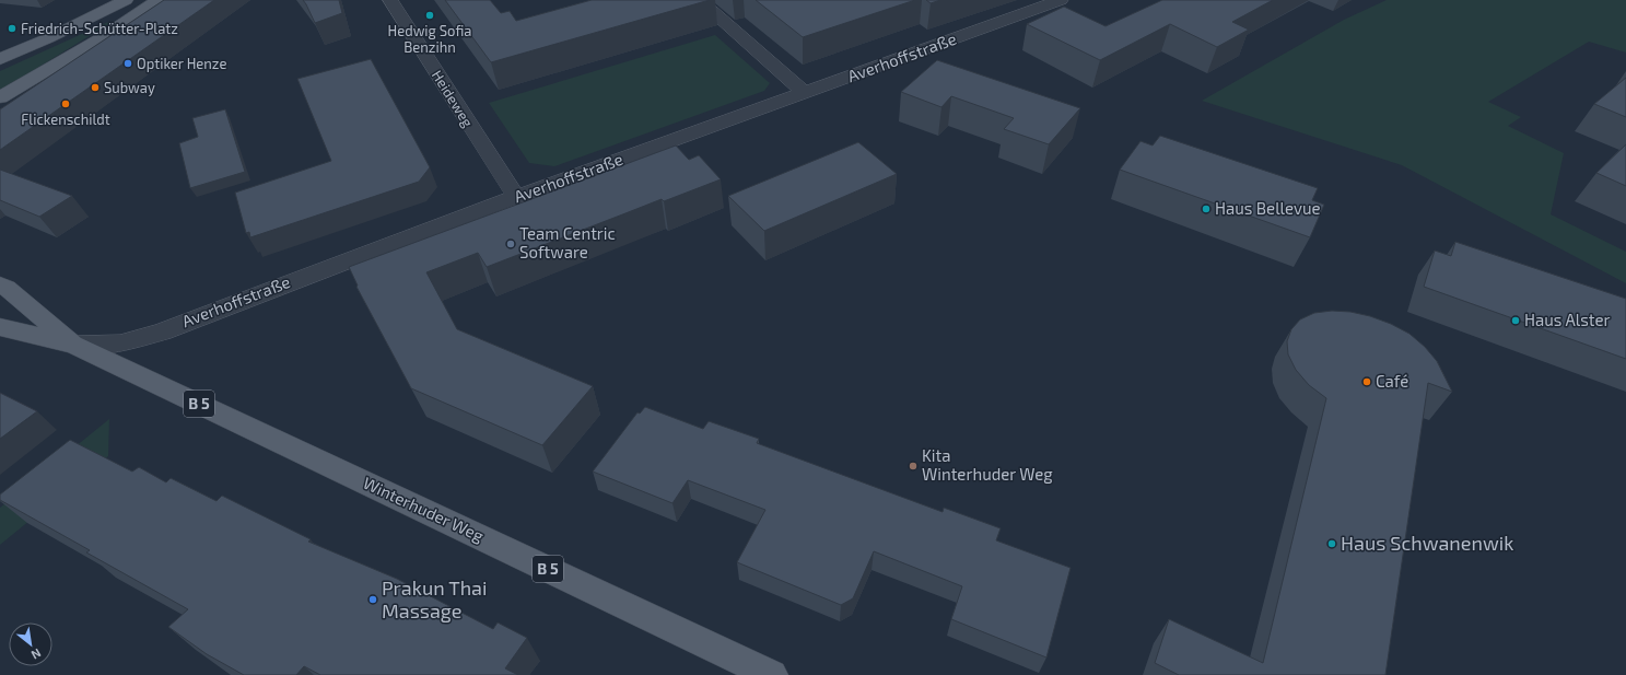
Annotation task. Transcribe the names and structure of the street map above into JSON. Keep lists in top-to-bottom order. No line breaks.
{"streets":{"main road":["B 5","Winterhuder Weg"],"street":["Averhoffstraße","Heideweg"]},"crossings":[["Averhoffstraße","Heideweg"],["Averhoffstraße","Winterhuder Weg"]],"places":["Hedwig Sofia Benzihn","Friedrich-Schütter-Platz","Optiker Henze","Subway","Flickenschildt","Haus Bellevue","Team Centric Software","Haus Alster","Café","Kita Winterhuder Weg","Haus Schwanenwik","Prakun Thai Massage"],"north":"bottom right"}
